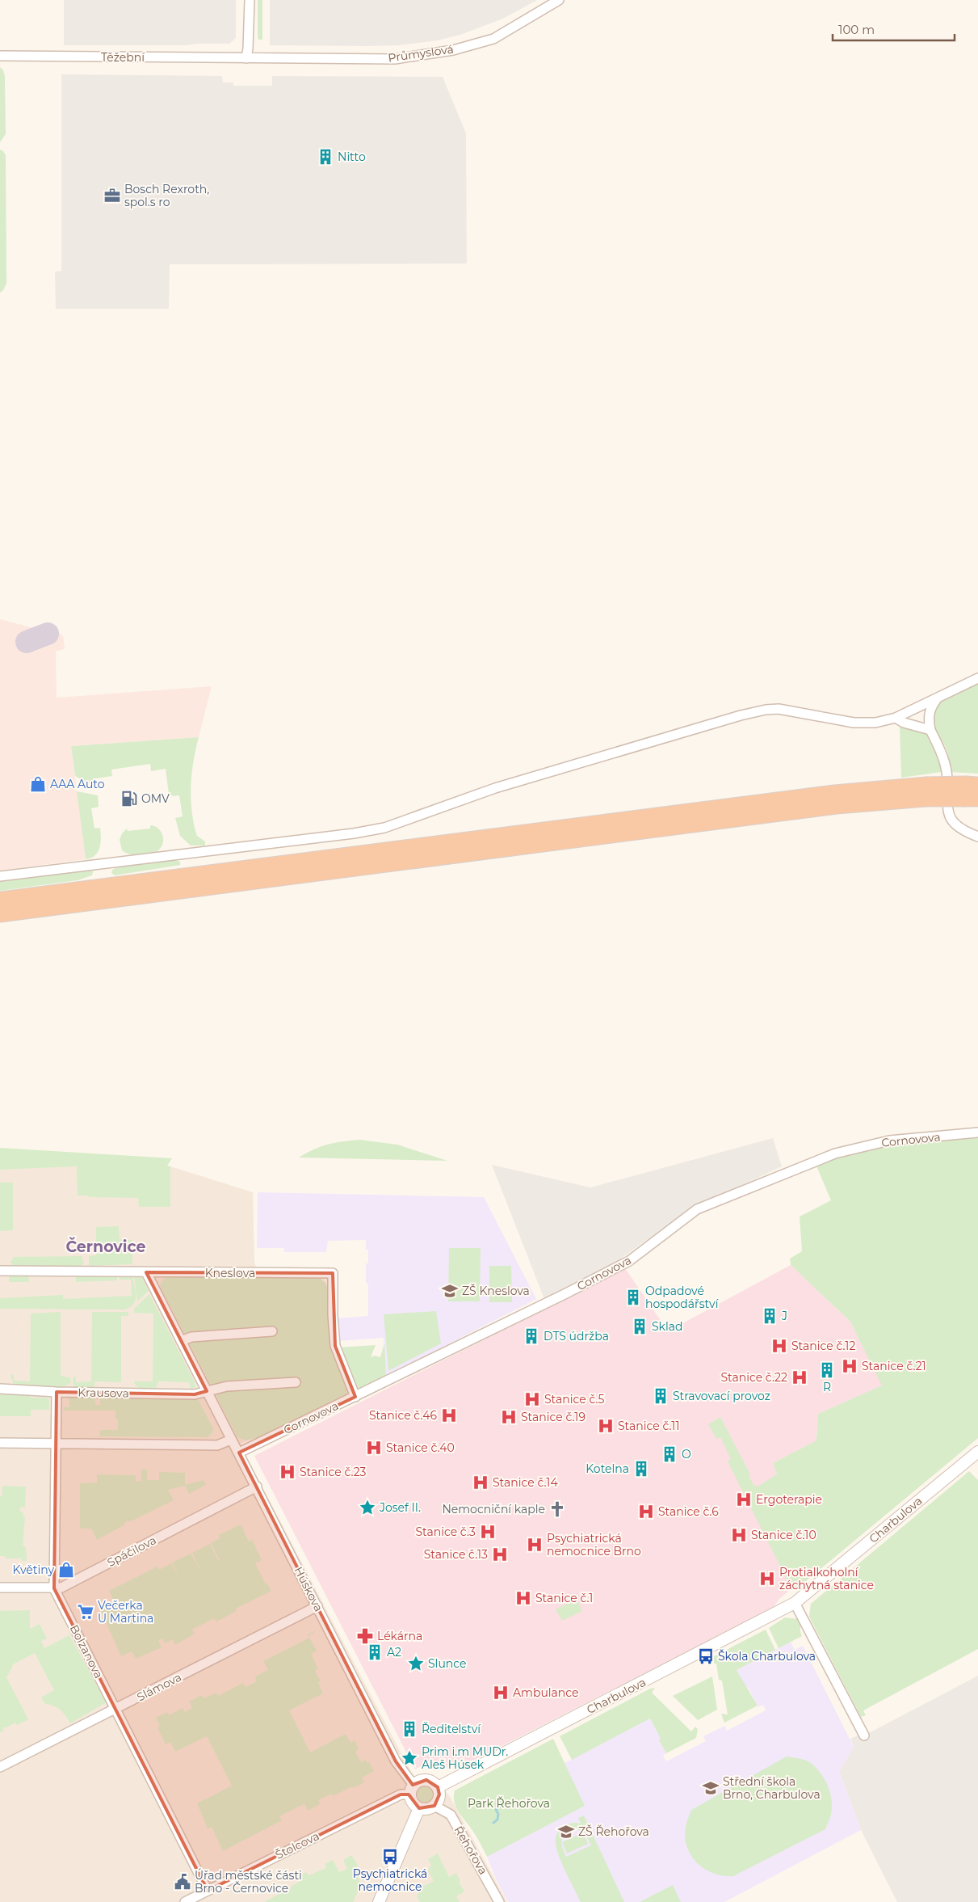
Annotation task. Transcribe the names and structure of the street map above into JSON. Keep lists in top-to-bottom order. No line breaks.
{"streets":{"street":["Průmyslová","Těžební","Cornovova","Kneslova","Krausova","Charbulova","Spáčilova","Húskova","Bolzanova","Slámova","Štolcova","Řehořova"]},"crossings":[["Průmyslová","Těžební"],["Cornovova","Kneslova"],["Cornovova","Húskova"],["Kneslova","Húskova"],["Krausova","Húskova"],["Krausova","Bolzanova"],["Charbulova","Húskova"],["Charbulova","Štolcova"],["Charbulova","Řehořova"],["Spáčilova","Húskova"],["Spáčilova","Bolzanova"],["Húskova","Slámova"],["Húskova","Štolcova"],["Húskova","Řehořova"],["Bolzanova","Slámova"],["Bolzanova","Štolcova"],["Štolcova","Řehořova"]],"districts":["Černovice"],"parks":["Park Řehořova"],"places":{"building":["Nitto","Odpadové hospodářství","J","Sklad","DTS údržba","R","Stravovací provoz","O","Kotelna","A2","Ředitelství"],"office":["Bosch Rexroth, spol.s ro"],"shop":["AAA Auto","Květiny"],"fuel station":["OMV"],"school or university":["ZŠ Kneslova","Střední škola Brno, Charbulova","ZŠ Řehořova"],"hospital":["Stanice č.12","Stanice č.21","Stanice č.22","Stanice č.5","Stanice č.46","Stanice č.19","Stanice č.11","Stanice č.40","Stanice č.23","Stanice č.14","Ergoterapie","Stanice č.6","Stanice č.3","Stanice č.10","Psychiatrická nemocnice Brno","Stanice č.13","Protialkoholní záchytná stanice","Stanice č.1","Ambulance"],"place":["Josef II.","Slunce","Prim i.m MUDr. Aleš Húsek"],"church":["Nemocniční kaple"],"supermarket":["Večerka U Martina"],"pharmacy":["Lékárna"],"bus stop":["Škola Charbulova","Psychiatrická nemocnice"],"public building":["Úřad městské části Brno - Černovice"]},"scale_bar":"100 m"}
